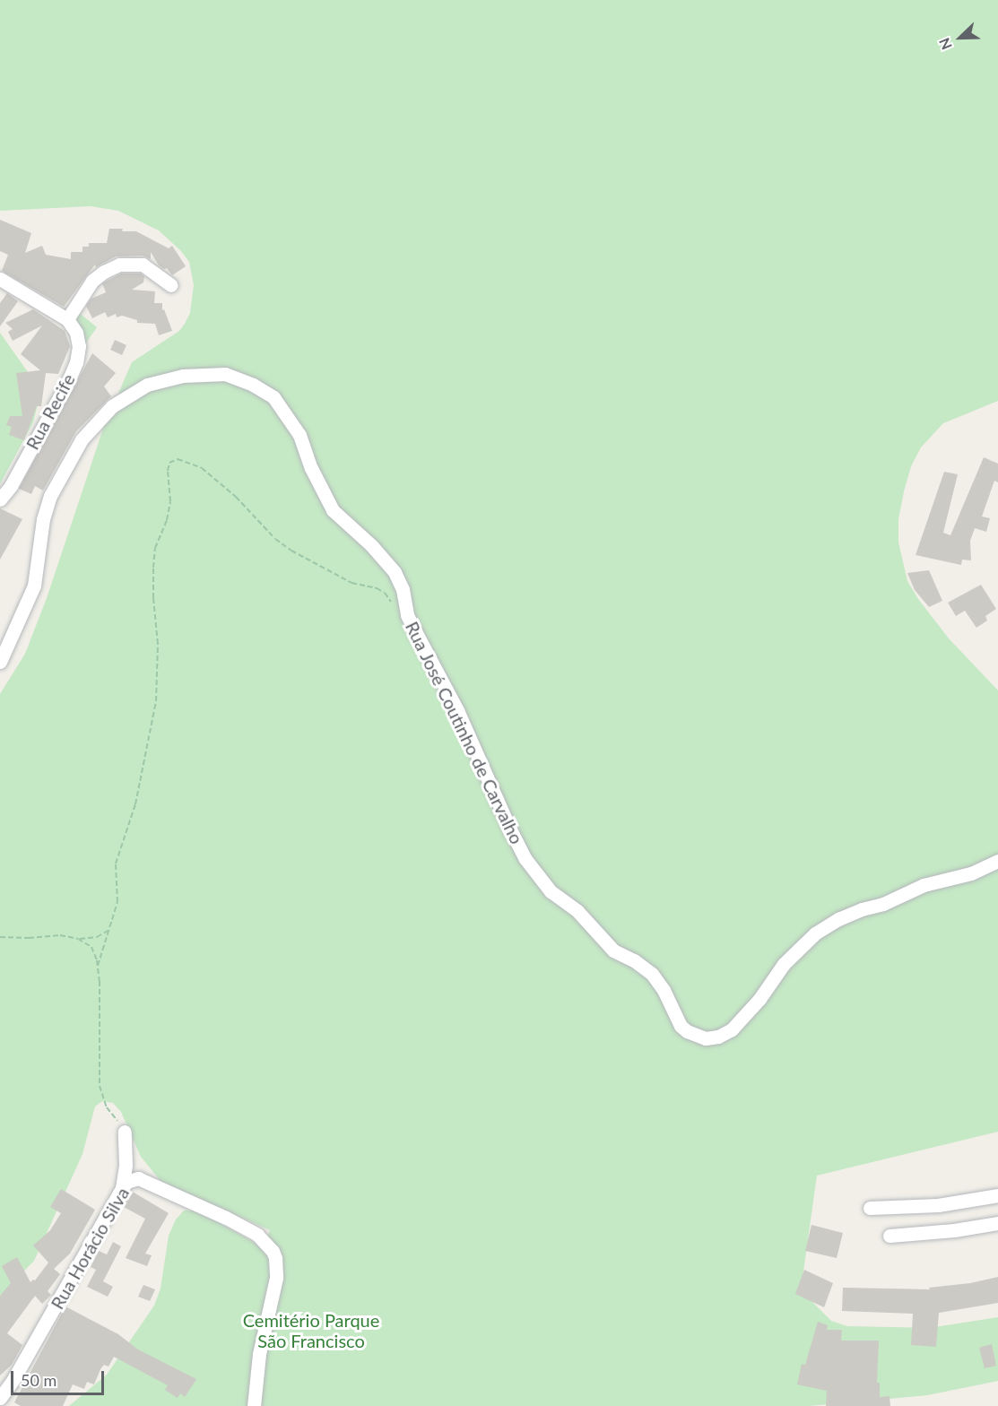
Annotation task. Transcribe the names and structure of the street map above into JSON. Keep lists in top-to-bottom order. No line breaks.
{"streets":{"street":["Rua Recife","Rua José Coutinho de Carvalho","Rua Horácio Silva"]},"parks":["Cemitério Parque São Francisco"],"scale_bar":"50 m","north":"bottom left"}
